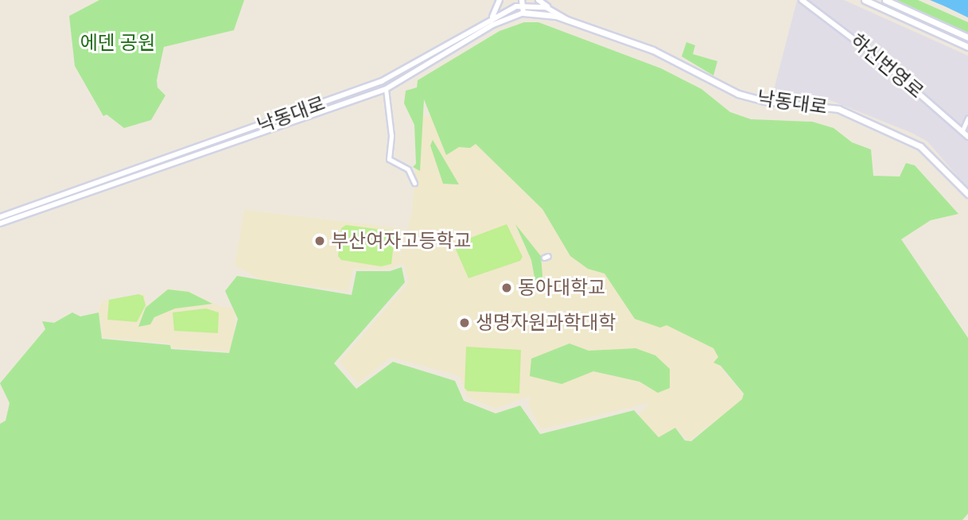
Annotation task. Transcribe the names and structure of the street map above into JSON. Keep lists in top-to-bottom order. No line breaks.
{"streets":{"main road":["낙동대로"],"street":["하신번영로"]},"parks":["에덴 공원"],"places":["부산여자고등학교","동아대학교","생명자원과학대학"]}
